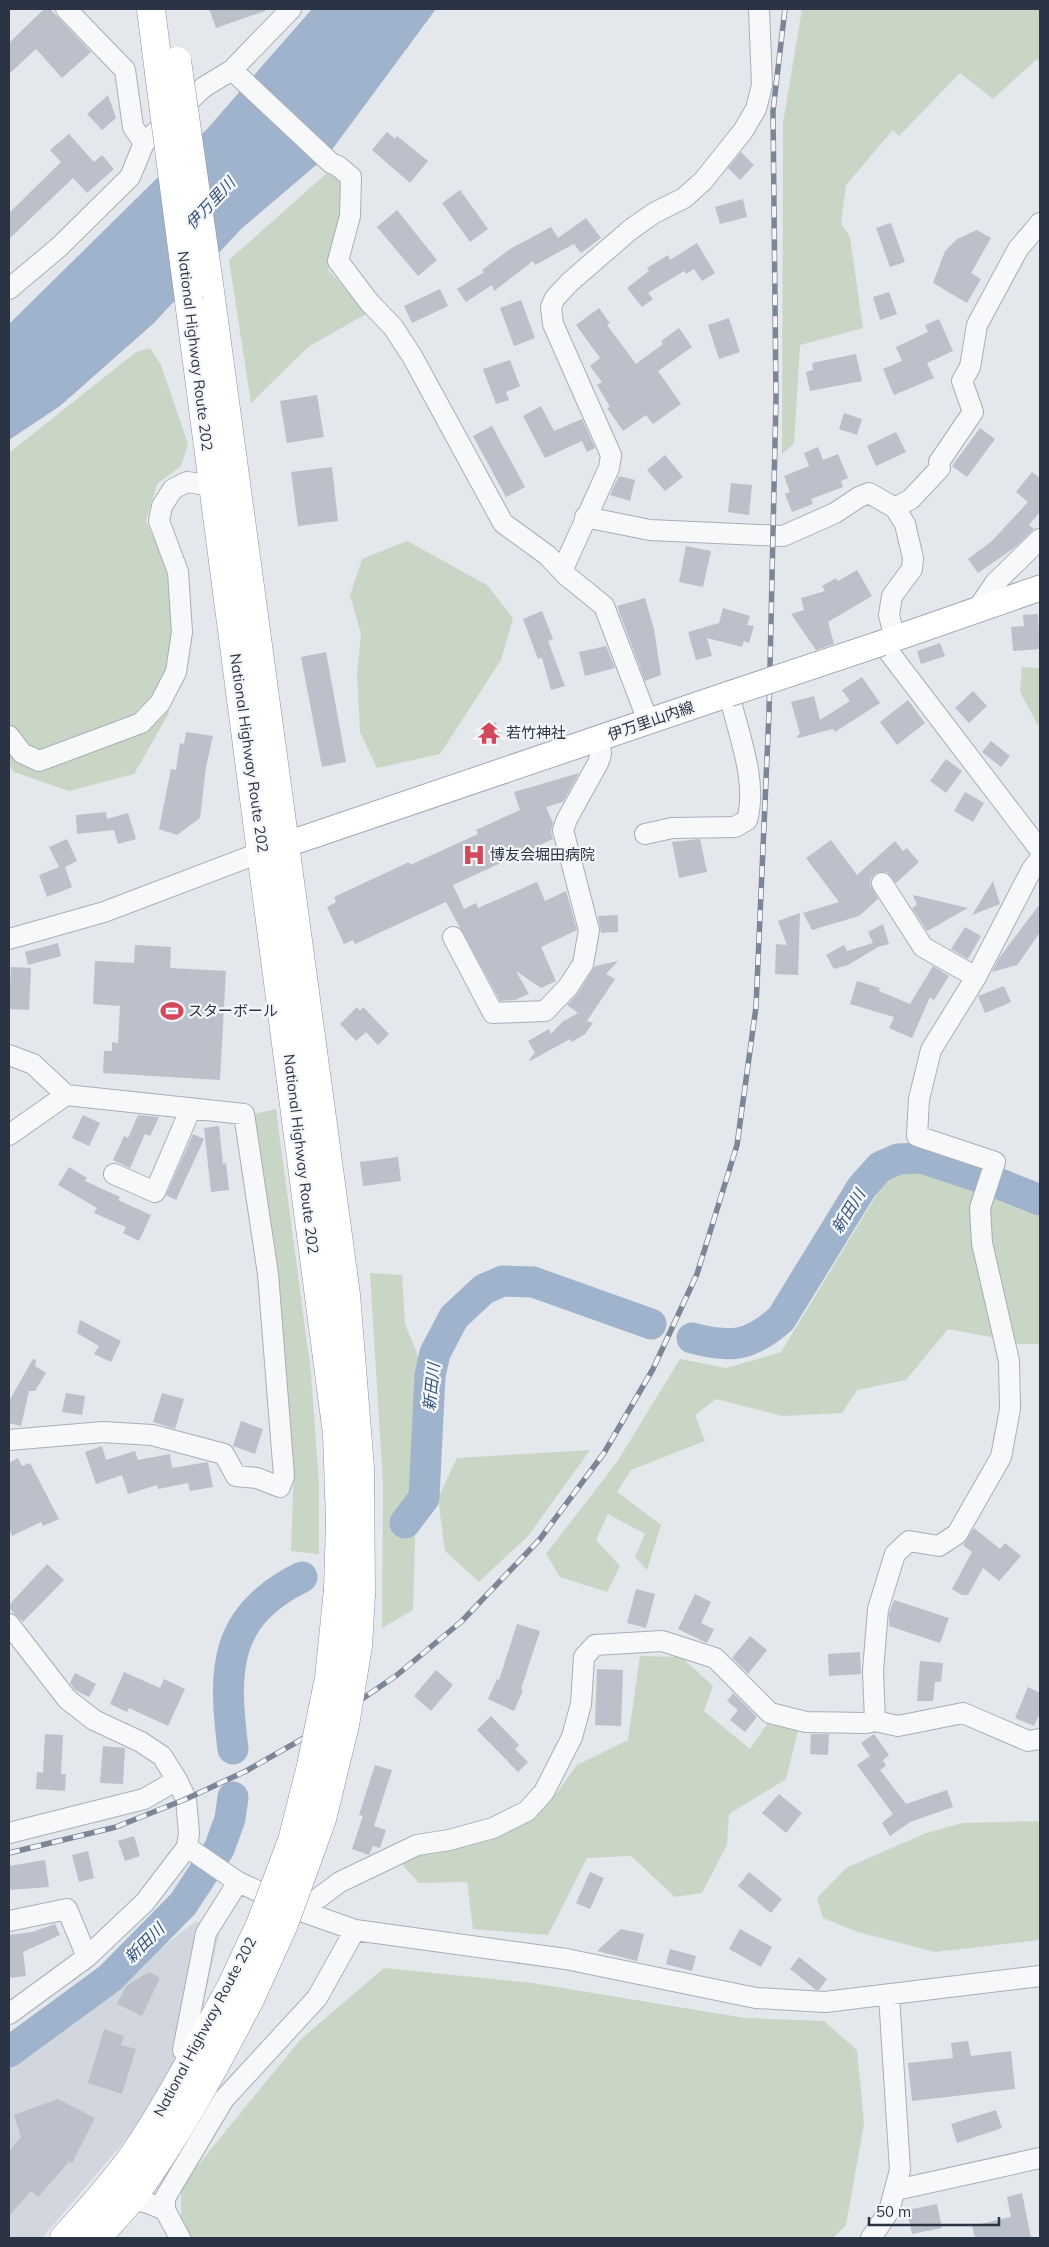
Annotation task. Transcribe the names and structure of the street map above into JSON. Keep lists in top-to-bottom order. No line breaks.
{"streets":{"highway":["National Highway Route 202"],"main road":["伊万里山内線"]},"crossings":[["National Highway Route 202","伊万里山内線"]],"water":["伊万里川","新田川"],"places":{"temple":["若竹神社"],"hospital":["博友会堀田病院"],"sports":["スターボール"]},"scale_bar":"50 m"}
